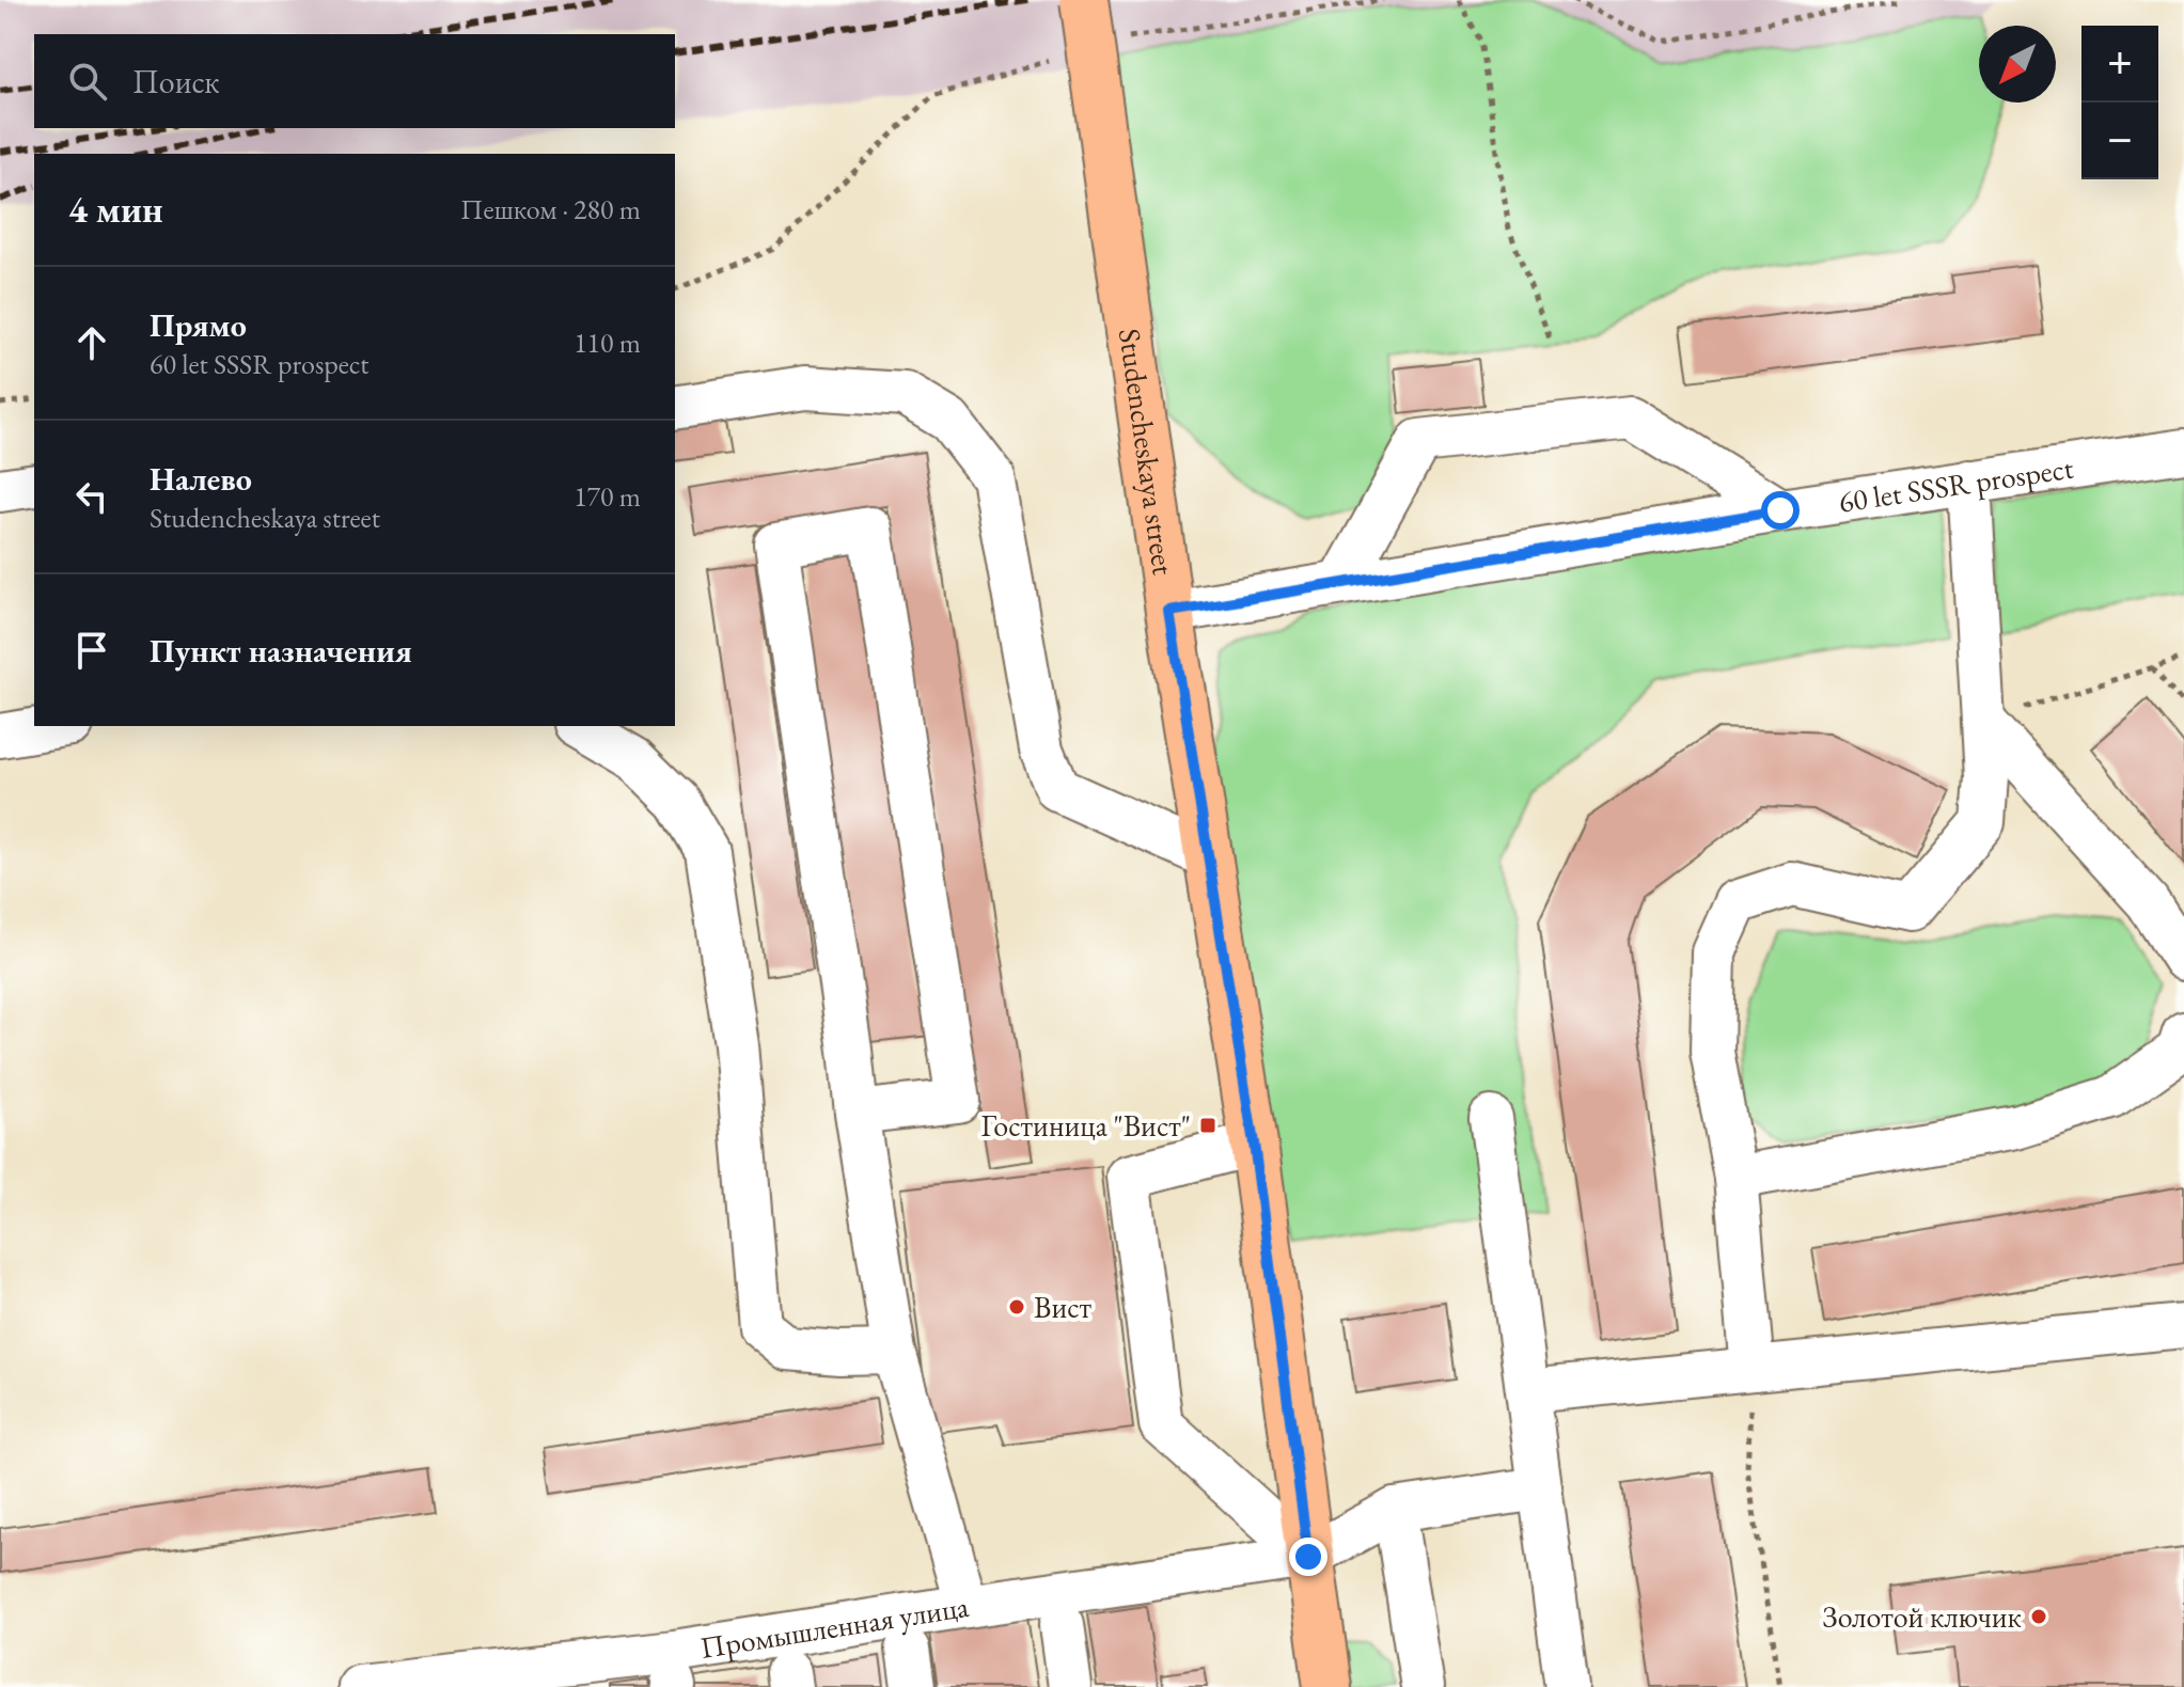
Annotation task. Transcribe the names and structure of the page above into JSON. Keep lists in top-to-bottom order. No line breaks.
{"streets":{"main road":["Studencheskaya street"],"street":["60 let SSSR prospect","Промышленная улица"]},"crossings":[["Studencheskaya street","60 let SSSR prospect"],["Studencheskaya street","Промышленная улица"]],"places":{"transit":["Гостиница \"Вист\""],"other":["Вист","Золотой ключик"]},"north":"bottom left","page":{"map_buttons":["+","−"],"search":"Поиск","heading":["4 мин","Пешком · 280 m"],"list":[["Прямо","60 let SSSR prospect","110 m"],["Налево","Studencheskaya street","170 m"],"Пункт назначения"]}}
